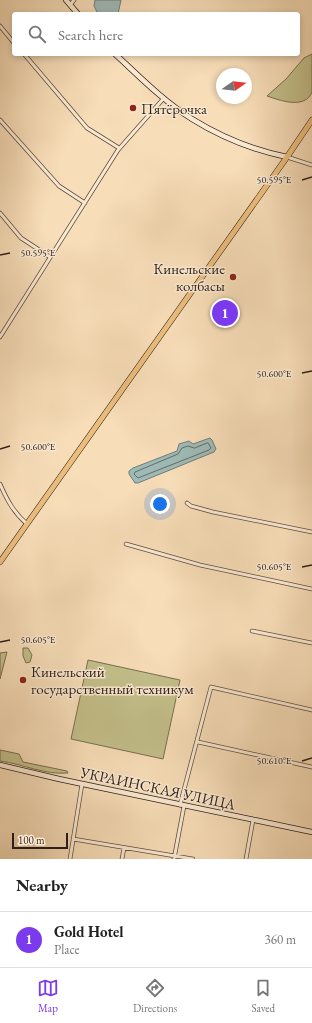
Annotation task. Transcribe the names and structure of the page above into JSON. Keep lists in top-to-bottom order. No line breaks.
{"streets":{"main road":["УКРАИНСКАЯ УЛИЦА"]},"places":["Пятёрочка","Кинельские колбасы","Кинельский государственный техникум"],"scale_bar":"100 m","north":"right","page":{"search":"Search here","pins":"1","scale":"100 m","heading":"Nearby","list":[{"mark":"1","name":"Gold Hotel","note":"Place","value":"360 m"}],"nav":["Map","Directions","Saved"]},"coordinates":["50.595°E","50.600°E","50.605°E","50.610°E"]}
